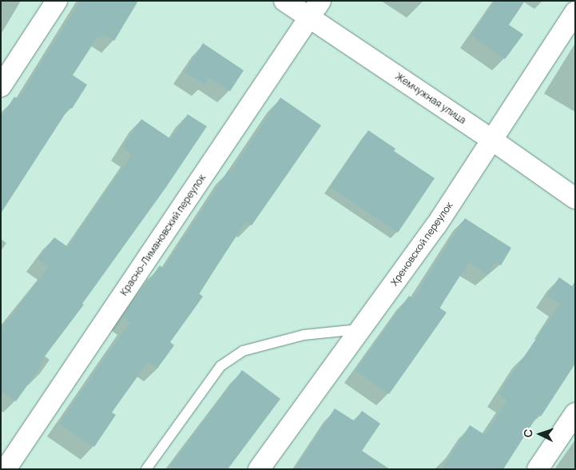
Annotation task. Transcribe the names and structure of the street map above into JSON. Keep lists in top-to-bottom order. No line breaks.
{"streets":{"street":["Жемчужная улица","Красно-Лимановский переулок","Хреновской переулок"]},"crossings":[["Жемчужная улица","Красно-Лимановский переулок"],["Жемчужная улица","Хреновской переулок"]],"north":"left"}
